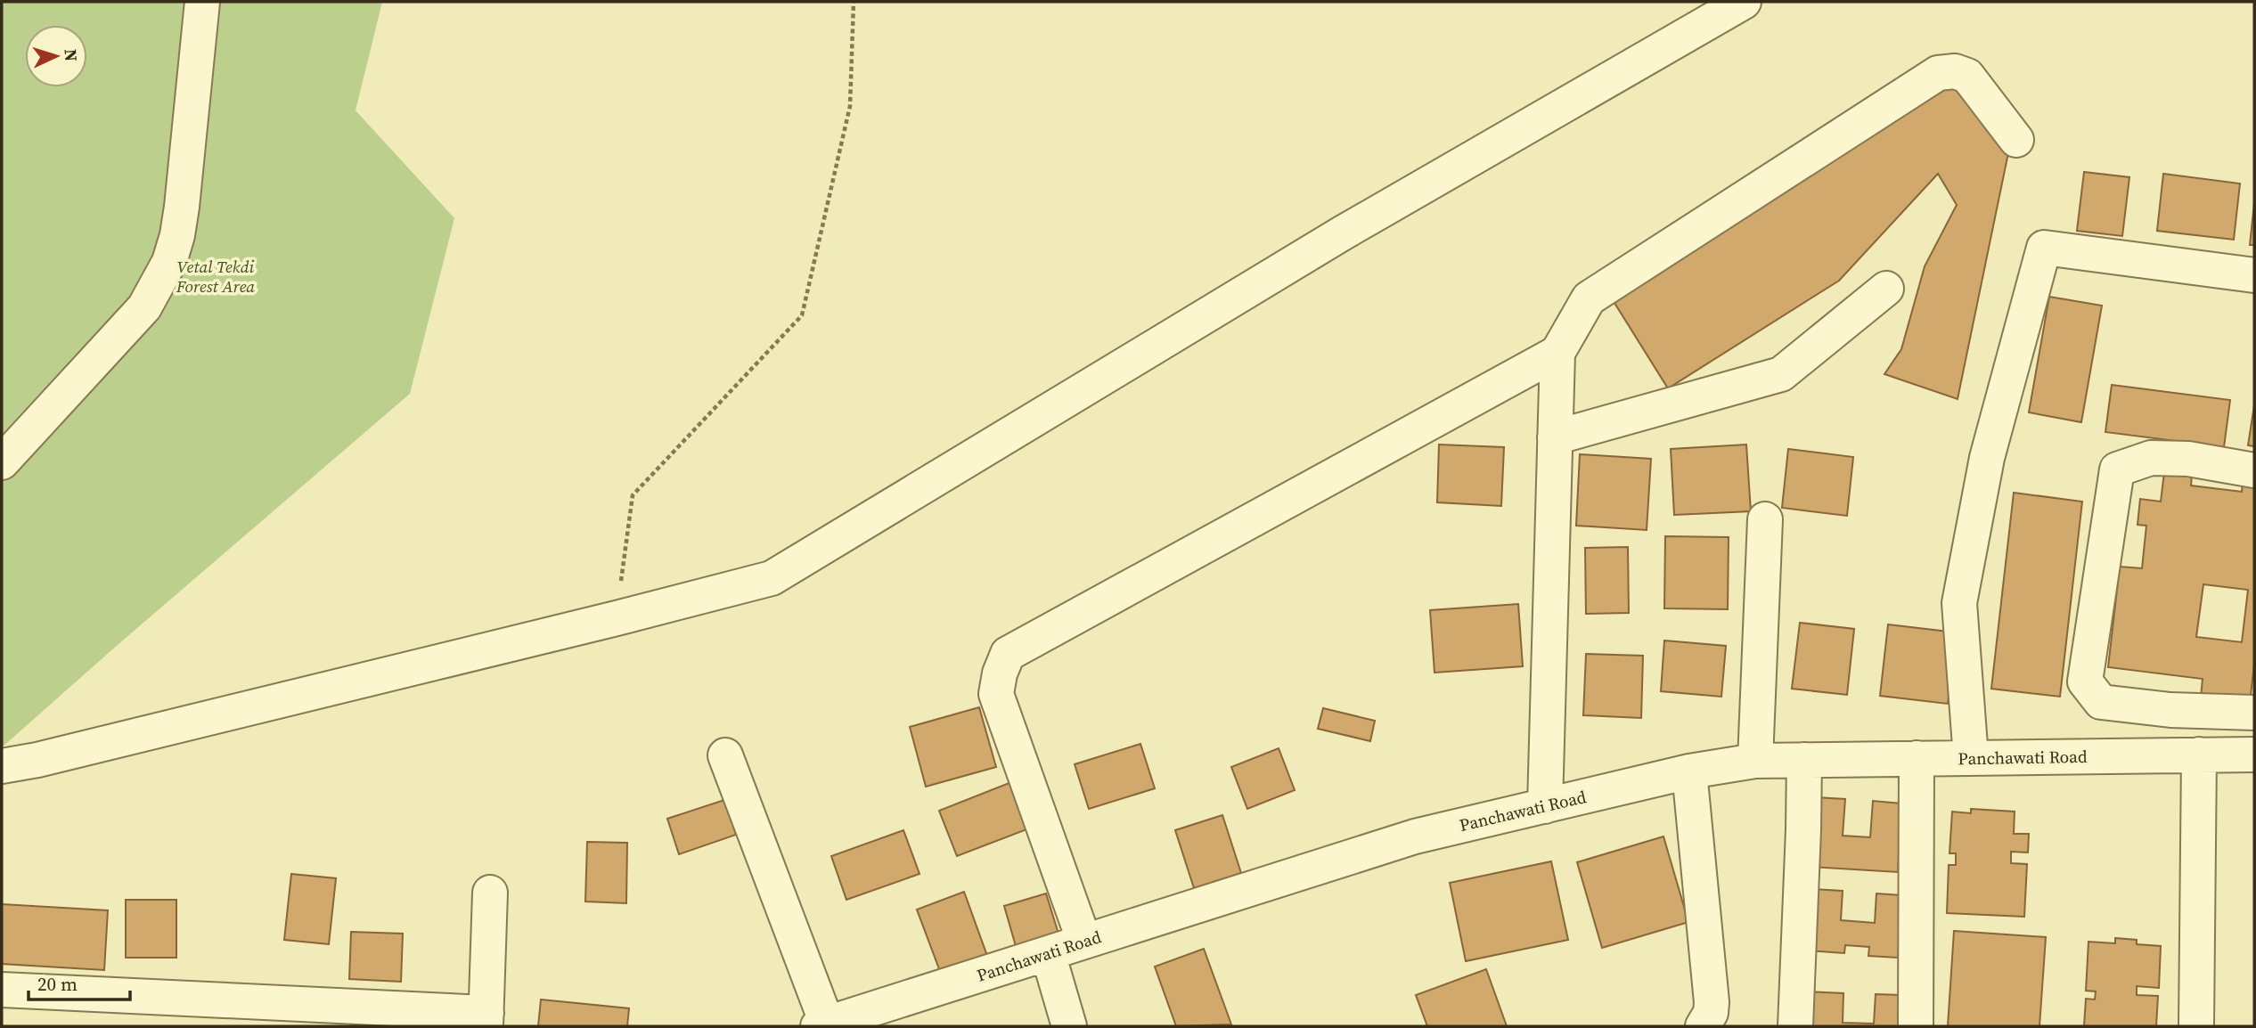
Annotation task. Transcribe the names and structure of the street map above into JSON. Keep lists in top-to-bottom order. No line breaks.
{"streets":{"street":["Panchawati Road"]},"parks":["Vetal Tekdi Forest Area"],"scale_bar":"20 m","north":"right"}
